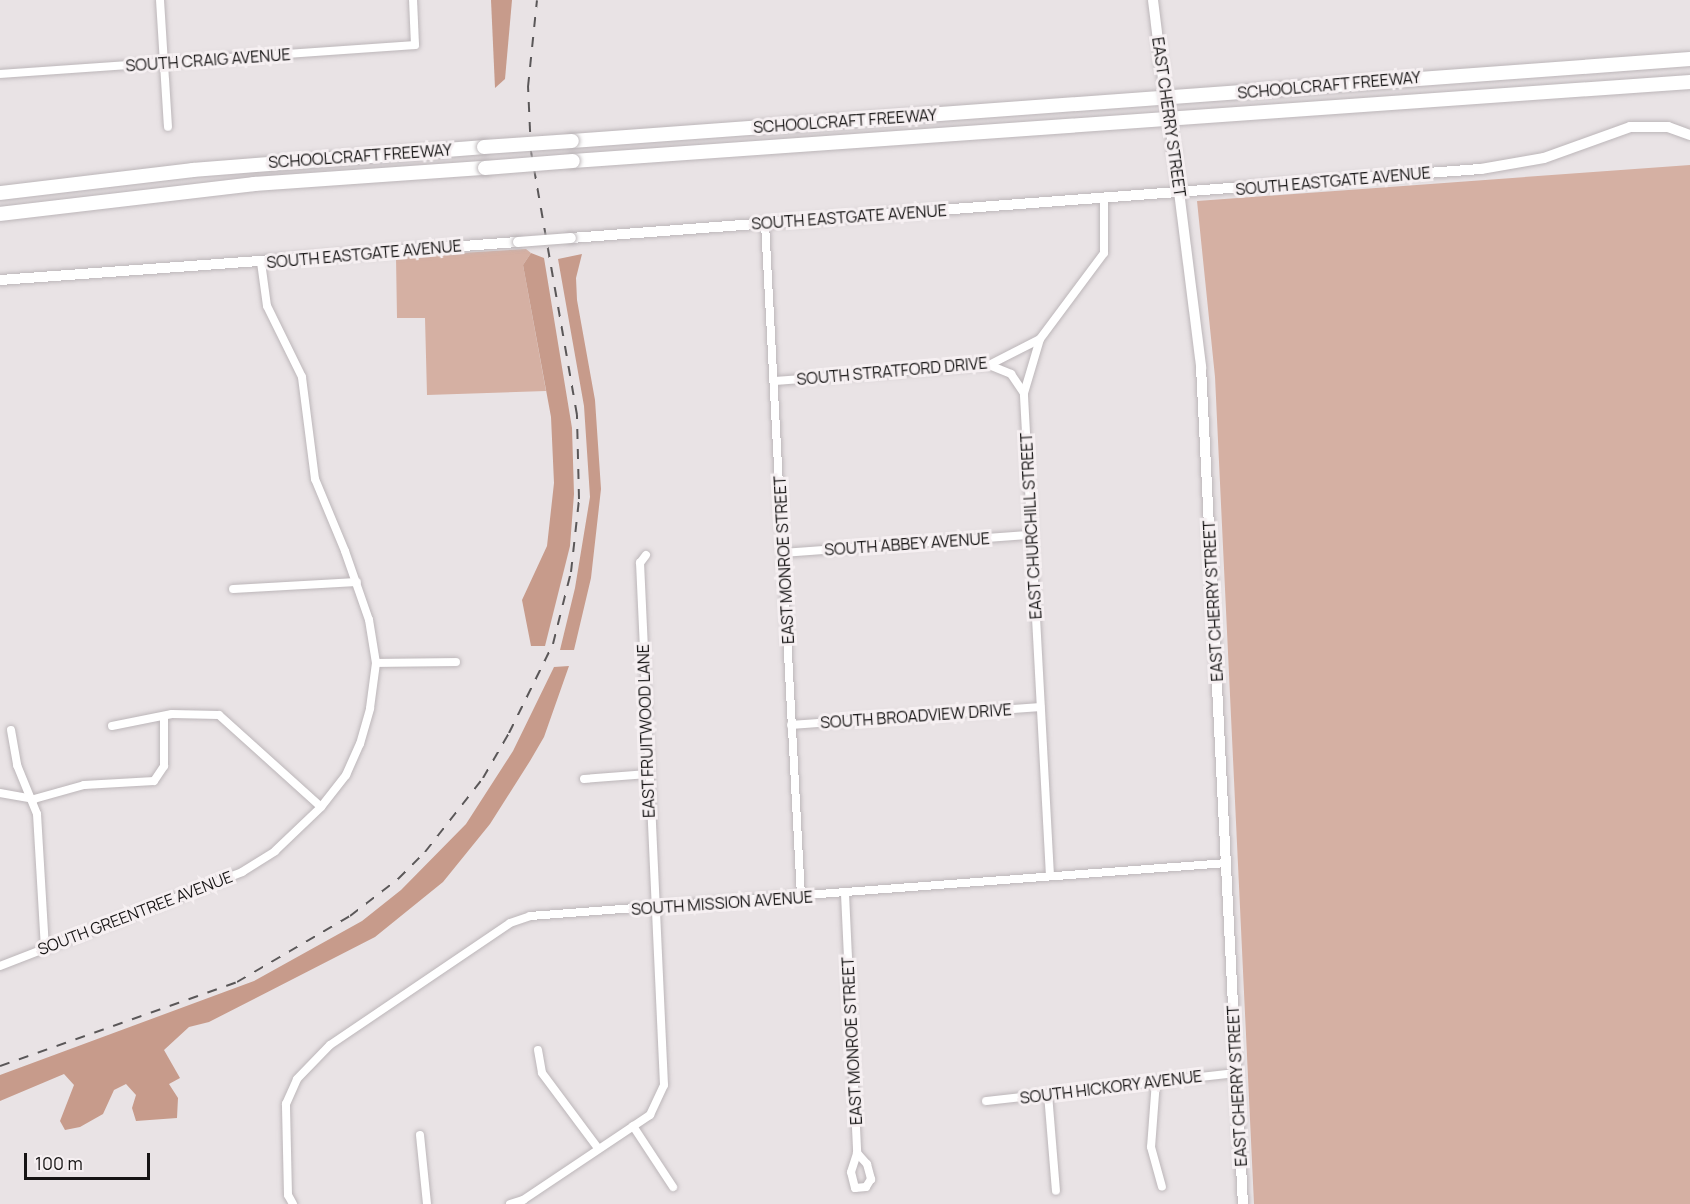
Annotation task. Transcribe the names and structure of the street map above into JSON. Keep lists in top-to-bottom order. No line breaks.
{"streets":{"highway":["SCHOOLCRAFT FREEWAY"],"street":["SOUTH CRAIG AVENUE","EAST CHERRY STREET","SOUTH EASTGATE AVENUE","SOUTH STRATFORD DRIVE","EAST CHURCHILL STREET","SOUTH ABBEY AVENUE","EAST MONROE STREET","SOUTH BROADVIEW DRIVE","EAST FRUITWOOD LANE","SOUTH MISSION AVENUE","SOUTH GREENTREE AVENUE","SOUTH HICKORY AVENUE"]},"crossings":[["EAST CHERRY STREET","SOUTH EASTGATE AVENUE"],["EAST CHERRY STREET","SOUTH MISSION AVENUE"],["EAST CHERRY STREET","SOUTH HICKORY AVENUE"],["SOUTH EASTGATE AVENUE","EAST CHURCHILL STREET"],["SOUTH EASTGATE AVENUE","EAST MONROE STREET"],["SOUTH STRATFORD DRIVE","EAST CHURCHILL STREET"],["SOUTH STRATFORD DRIVE","EAST MONROE STREET"],["EAST CHURCHILL STREET","SOUTH ABBEY AVENUE"],["EAST CHURCHILL STREET","SOUTH BROADVIEW DRIVE"],["EAST CHURCHILL STREET","SOUTH MISSION AVENUE"],["SOUTH ABBEY AVENUE","EAST MONROE STREET"],["EAST MONROE STREET","SOUTH BROADVIEW DRIVE"],["EAST MONROE STREET","SOUTH MISSION AVENUE"],["EAST FRUITWOOD LANE","SOUTH MISSION AVENUE"]],"scale_bar":"100 m"}
